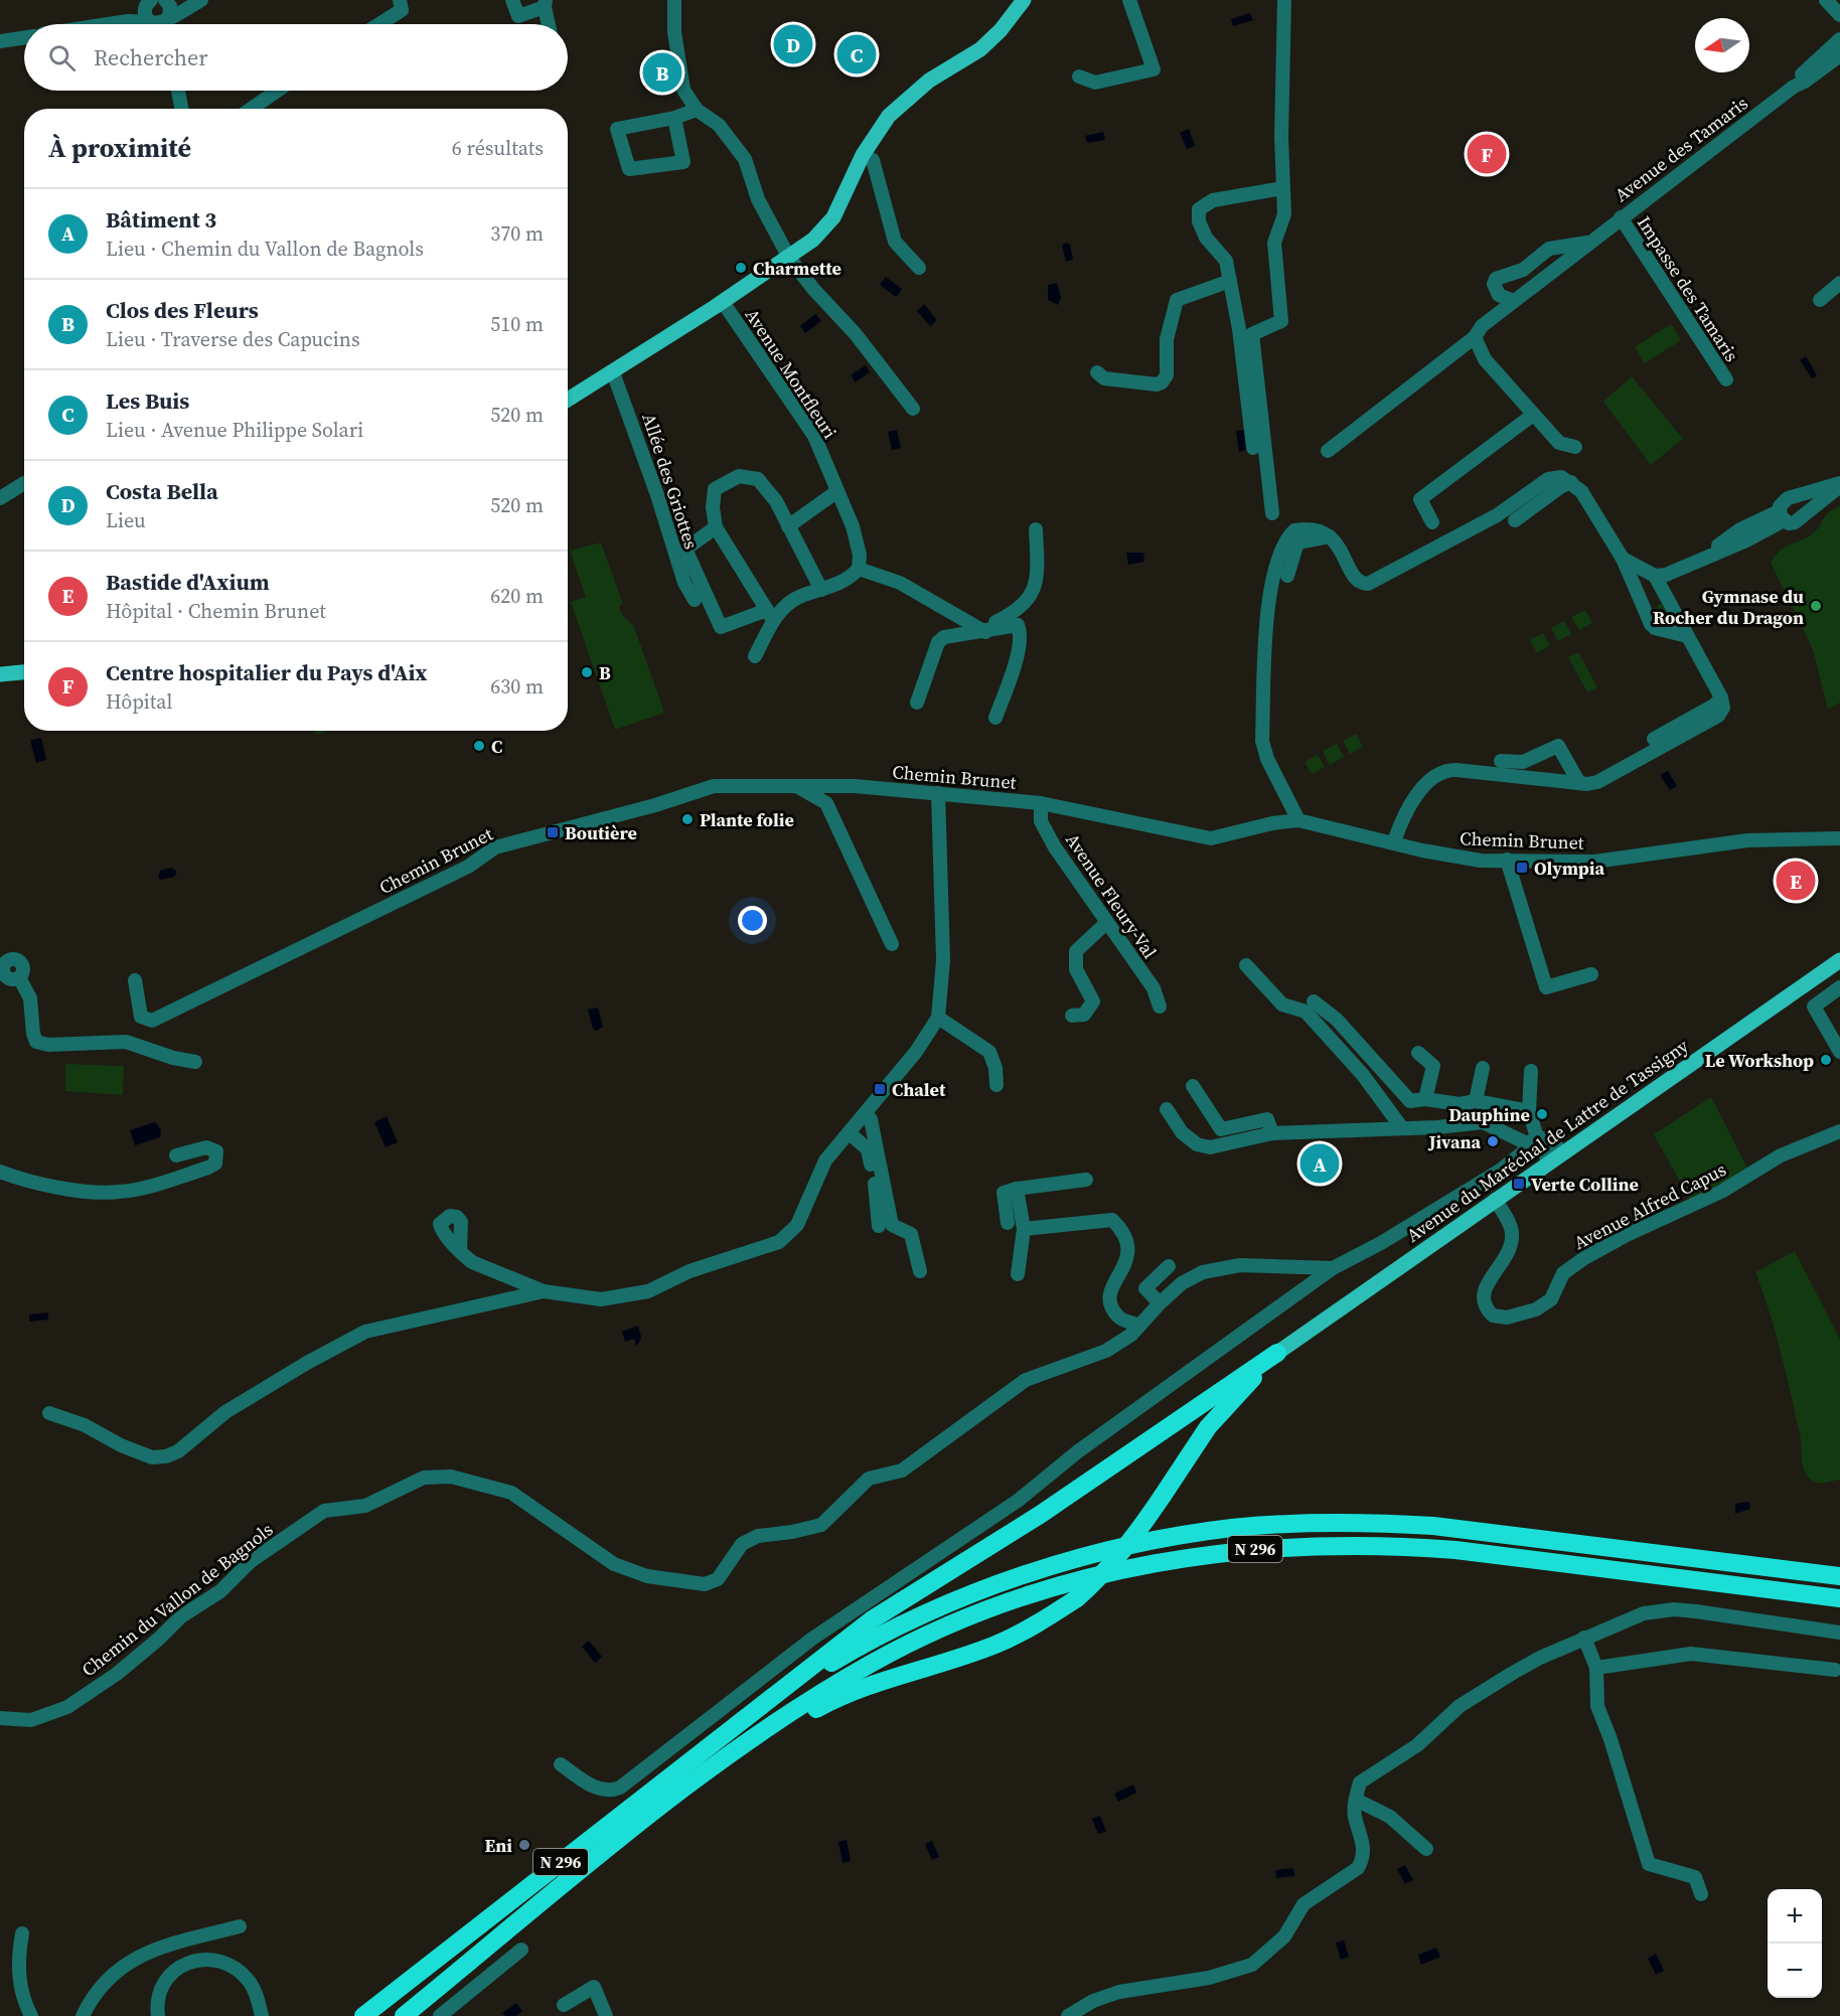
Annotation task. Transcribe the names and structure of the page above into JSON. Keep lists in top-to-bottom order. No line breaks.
{"streets":{"highway":["N 296"],"main road":["Avenue du Maréchal de Lattre de Tassigny"],"street":["Avenue des Tamaris","Impasse des Tamaris","Avenue Montfleuri","Allée des Griottes","Chemin Brunet","Avenue Fleury-Val","Avenue Alfred Capus","Chemin du Vallon de Bagnols"]},"crossings":[["Avenue des Tamaris","Impasse des Tamaris"],["Chemin Brunet","Avenue Fleury-Val"],["Avenue du Maréchal de Lattre de Tassigny","Avenue Alfred Capus"]],"places":{"other":["Charmette","Gymnase du Rocher du Dragon","B","C","Plante folie","Le Workshop","Dauphine","Jivana","Eni"],"transit":["Boutière","Olympia","Chalet","Verte Colline"]},"north":"left","page":{"pins":["D","C","B","F","E","A"],"search":"Rechercher","heading":["À proximité","6 résultats"],"list":[{"mark":"A","name":"Bâtiment 3","note":"Lieu · Chemin du Vallon de Bagnols","value":"370 m"},{"mark":"B","name":"Clos des Fleurs","note":"Lieu · Traverse des Capucins","value":"510 m"},{"mark":"C","name":"Les Buis","note":"Lieu · Avenue Philippe Solari","value":"520 m"},{"mark":"D","name":"Costa Bella","note":"Lieu","value":"520 m"},{"mark":"E","name":"Bastide d'Axium","note":"Hôpital · Chemin Brunet","value":"620 m"},{"mark":"F","name":"Centre hospitalier du Pays d'Aix","note":"Hôpital","value":"630 m"}],"map_buttons":["+","−"]}}
